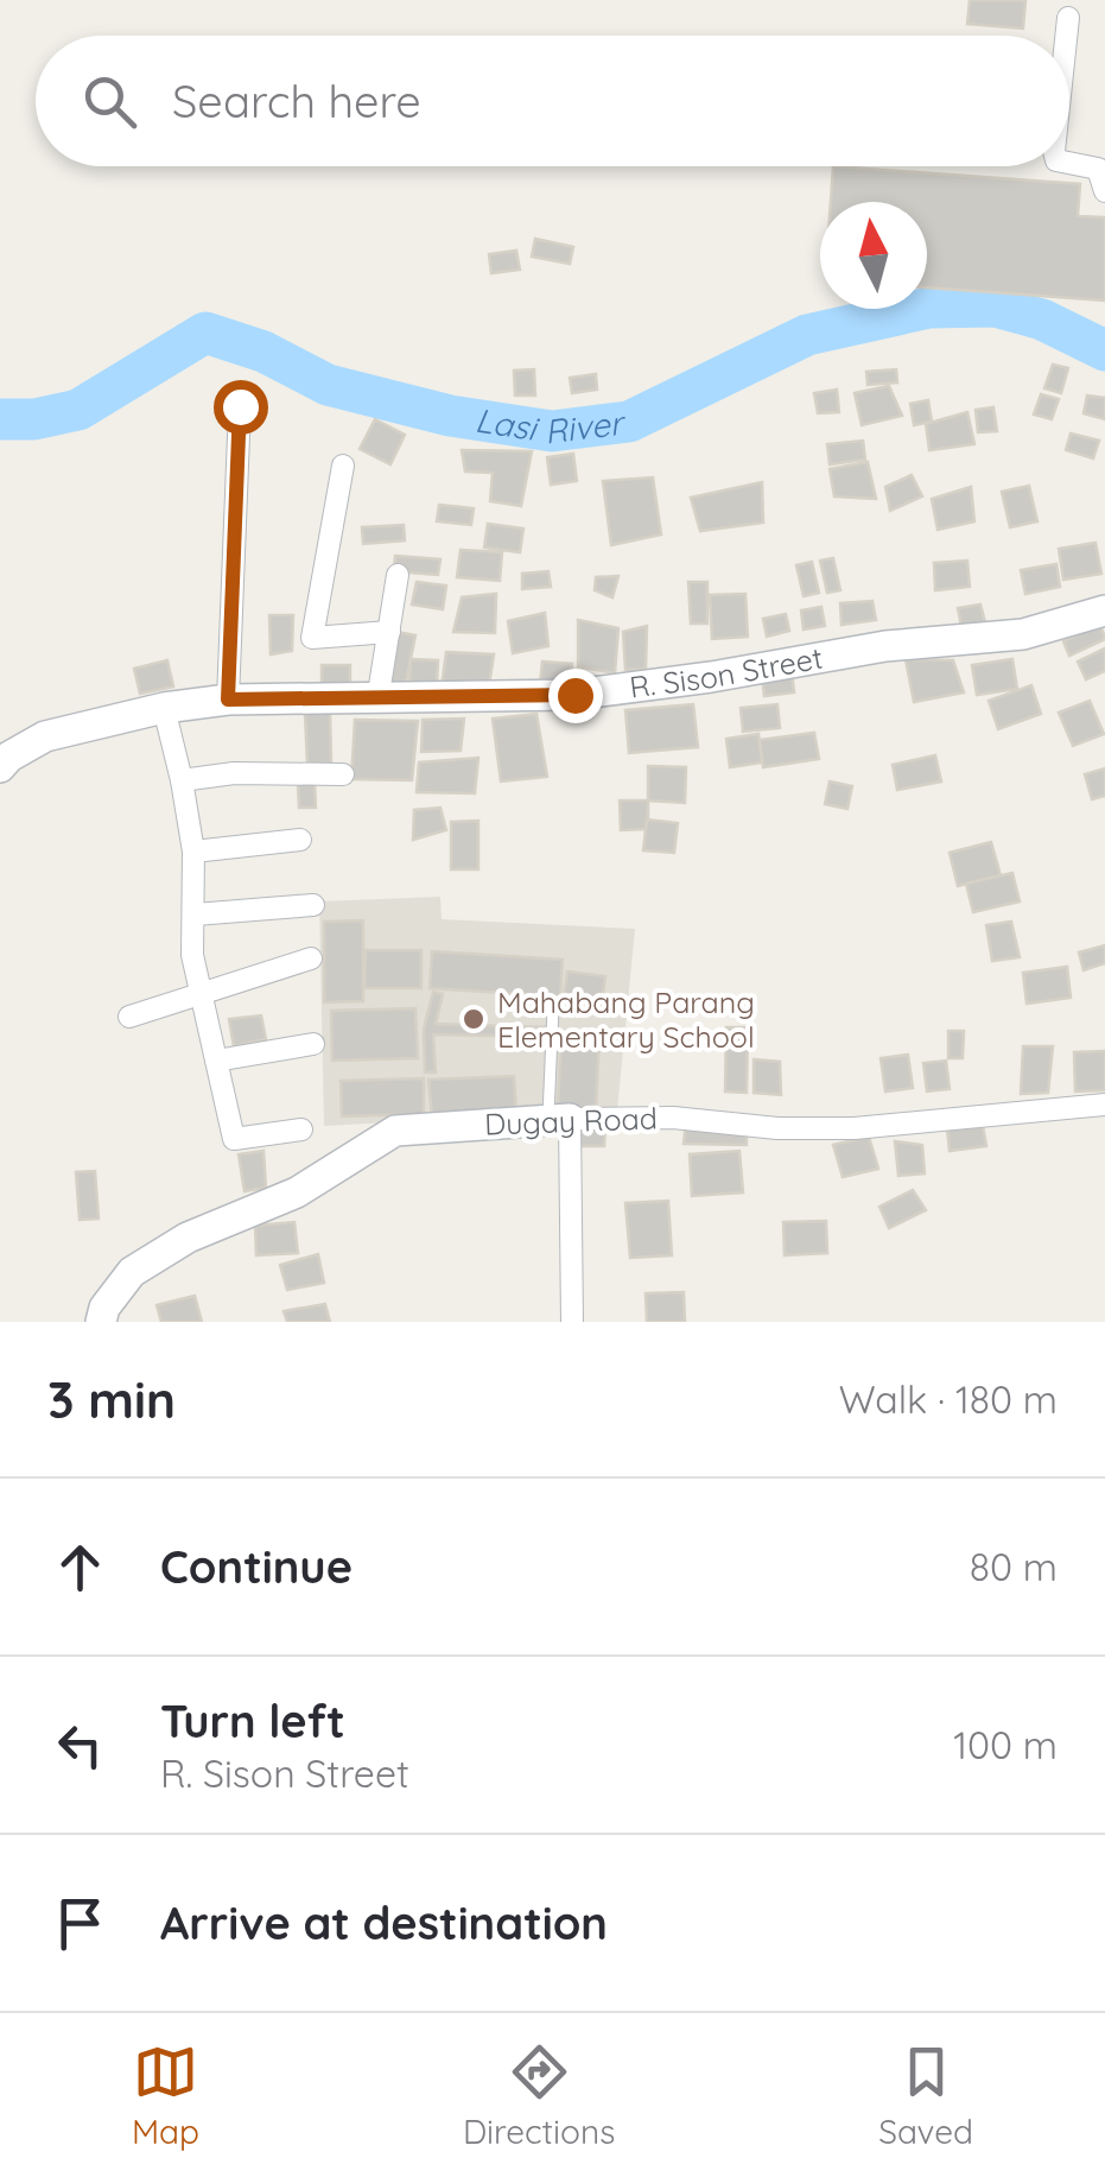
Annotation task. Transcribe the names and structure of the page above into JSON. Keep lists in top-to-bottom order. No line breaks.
{"streets":{"street":["R. Sison Street","Dugay Road"]},"water":["Lasi River"],"places":["Mahabang Parang Elementary School"],"north":"top","page":{"search":"Search here","heading":["3 min","Walk · 180 m"],"list":[["Continue","80 m"],["Turn left","R. Sison Street","100 m"],"Arrive at destination"],"nav":["Map","Directions","Saved"]}}
